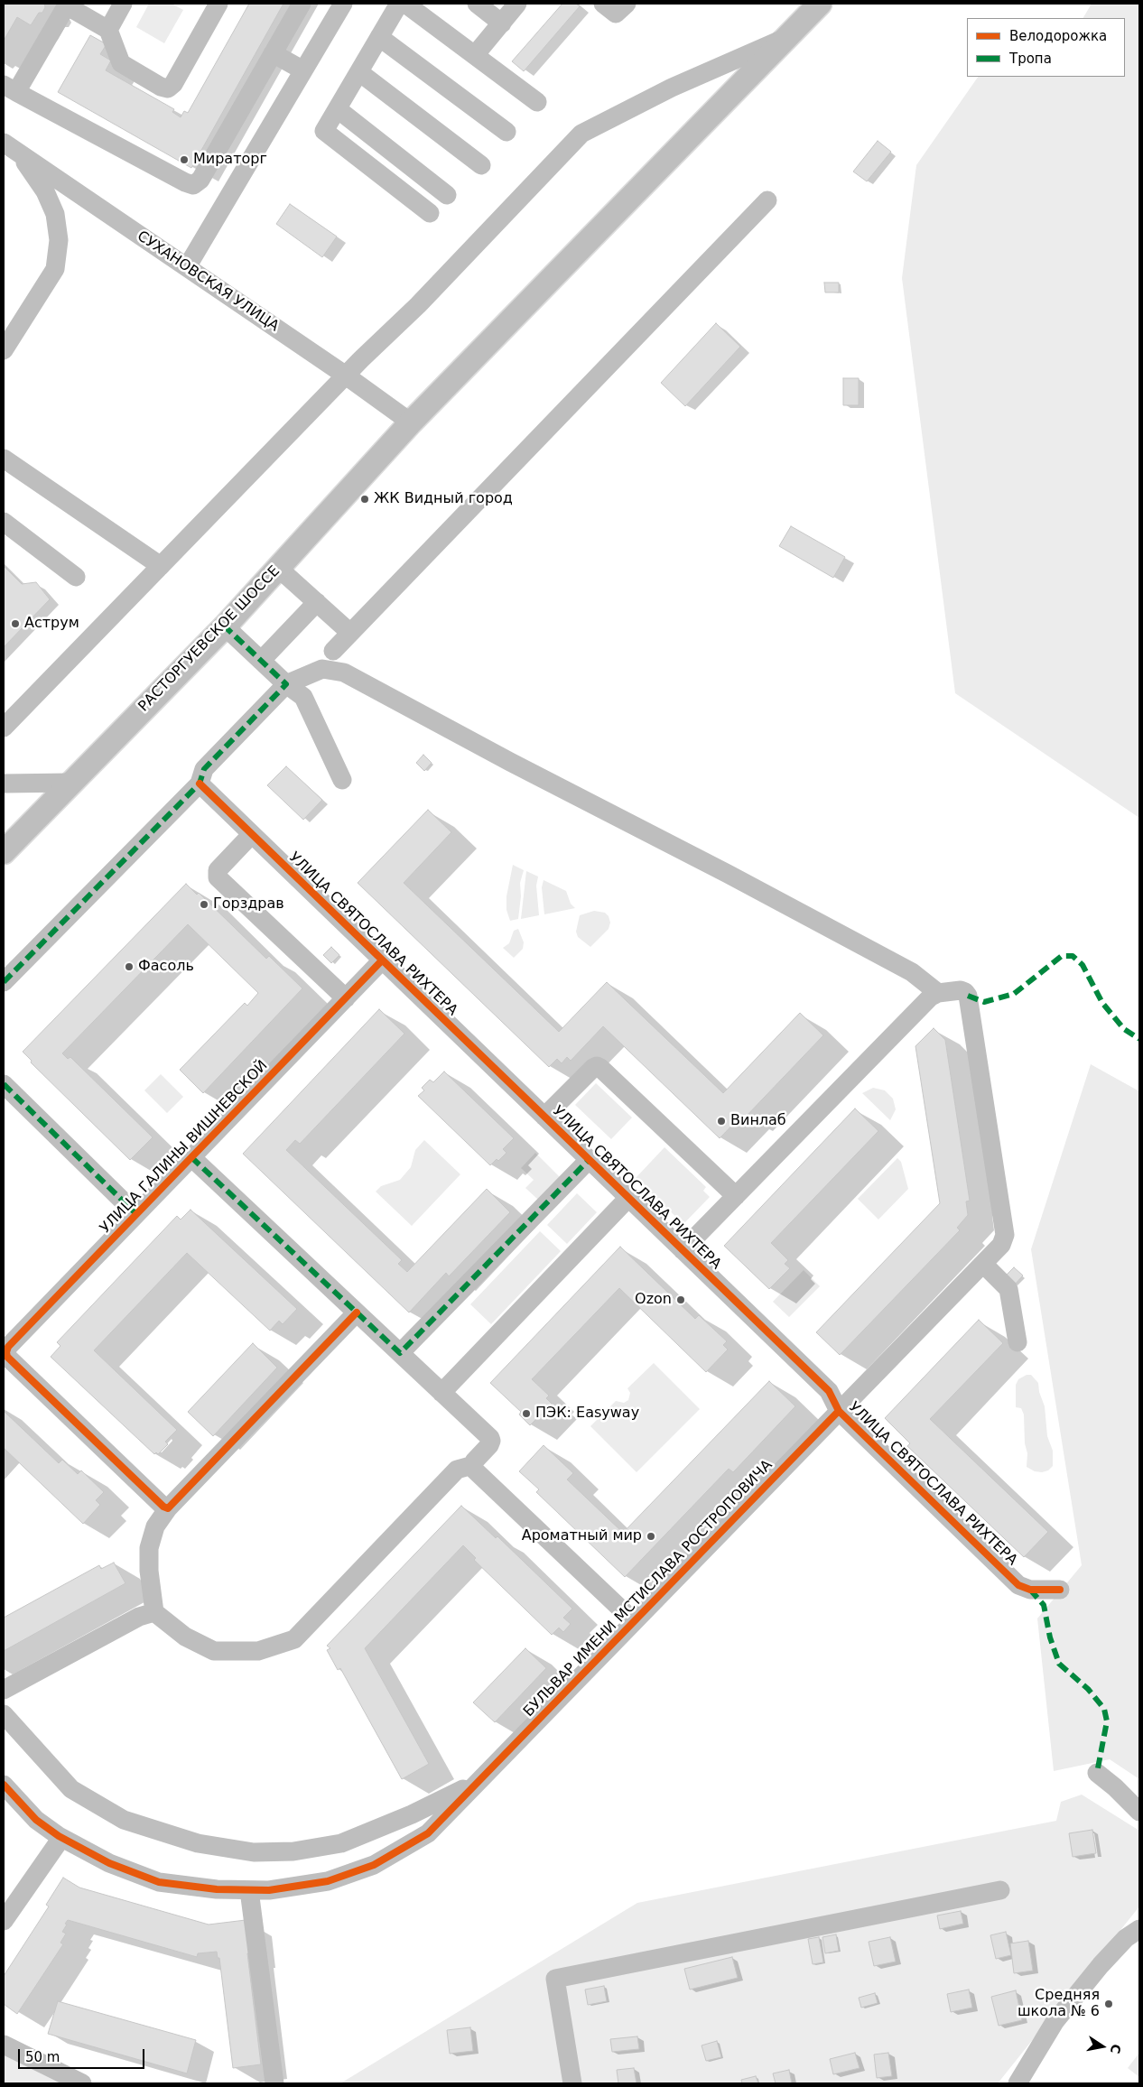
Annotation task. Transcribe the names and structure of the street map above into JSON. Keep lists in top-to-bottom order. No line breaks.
{"streets":{"main road":["РАСТОРГУЕВСКОЕ ШОССЕ"],"street":["СУХАНОВСКАЯ УЛИЦА","УЛИЦА СВЯТОСЛАВА РИХТЕРА","УЛИЦА ГАЛИНЫ ВИШНЕВСКОЙ","БУЛЬВАР ИМЕНИ МСТИСЛАВА РОСТРОПОВИЧА"]},"crossings":[["СУХАНОВСКАЯ УЛИЦА","РАСТОРГУЕВСКОЕ ШОССЕ"],["УЛИЦА СВЯТОСЛАВА РИХТЕРА","УЛИЦА ГАЛИНЫ ВИШНЕВСКОЙ"],["УЛИЦА СВЯТОСЛАВА РИХТЕРА","БУЛЬВАР ИМЕНИ МСТИСЛАВА РОСТРОПОВИЧА"]],"places":["Мираторг","ЖК Видный город","Аструм","Горздрав","Фасоль","Винлаб","Ozon","ПЭК: Easyway","Ароматный мир","Средняя школа № 6"],"legend":["Велодорожка","Тропа"],"scale_bar":"50 m","north":"right"}
